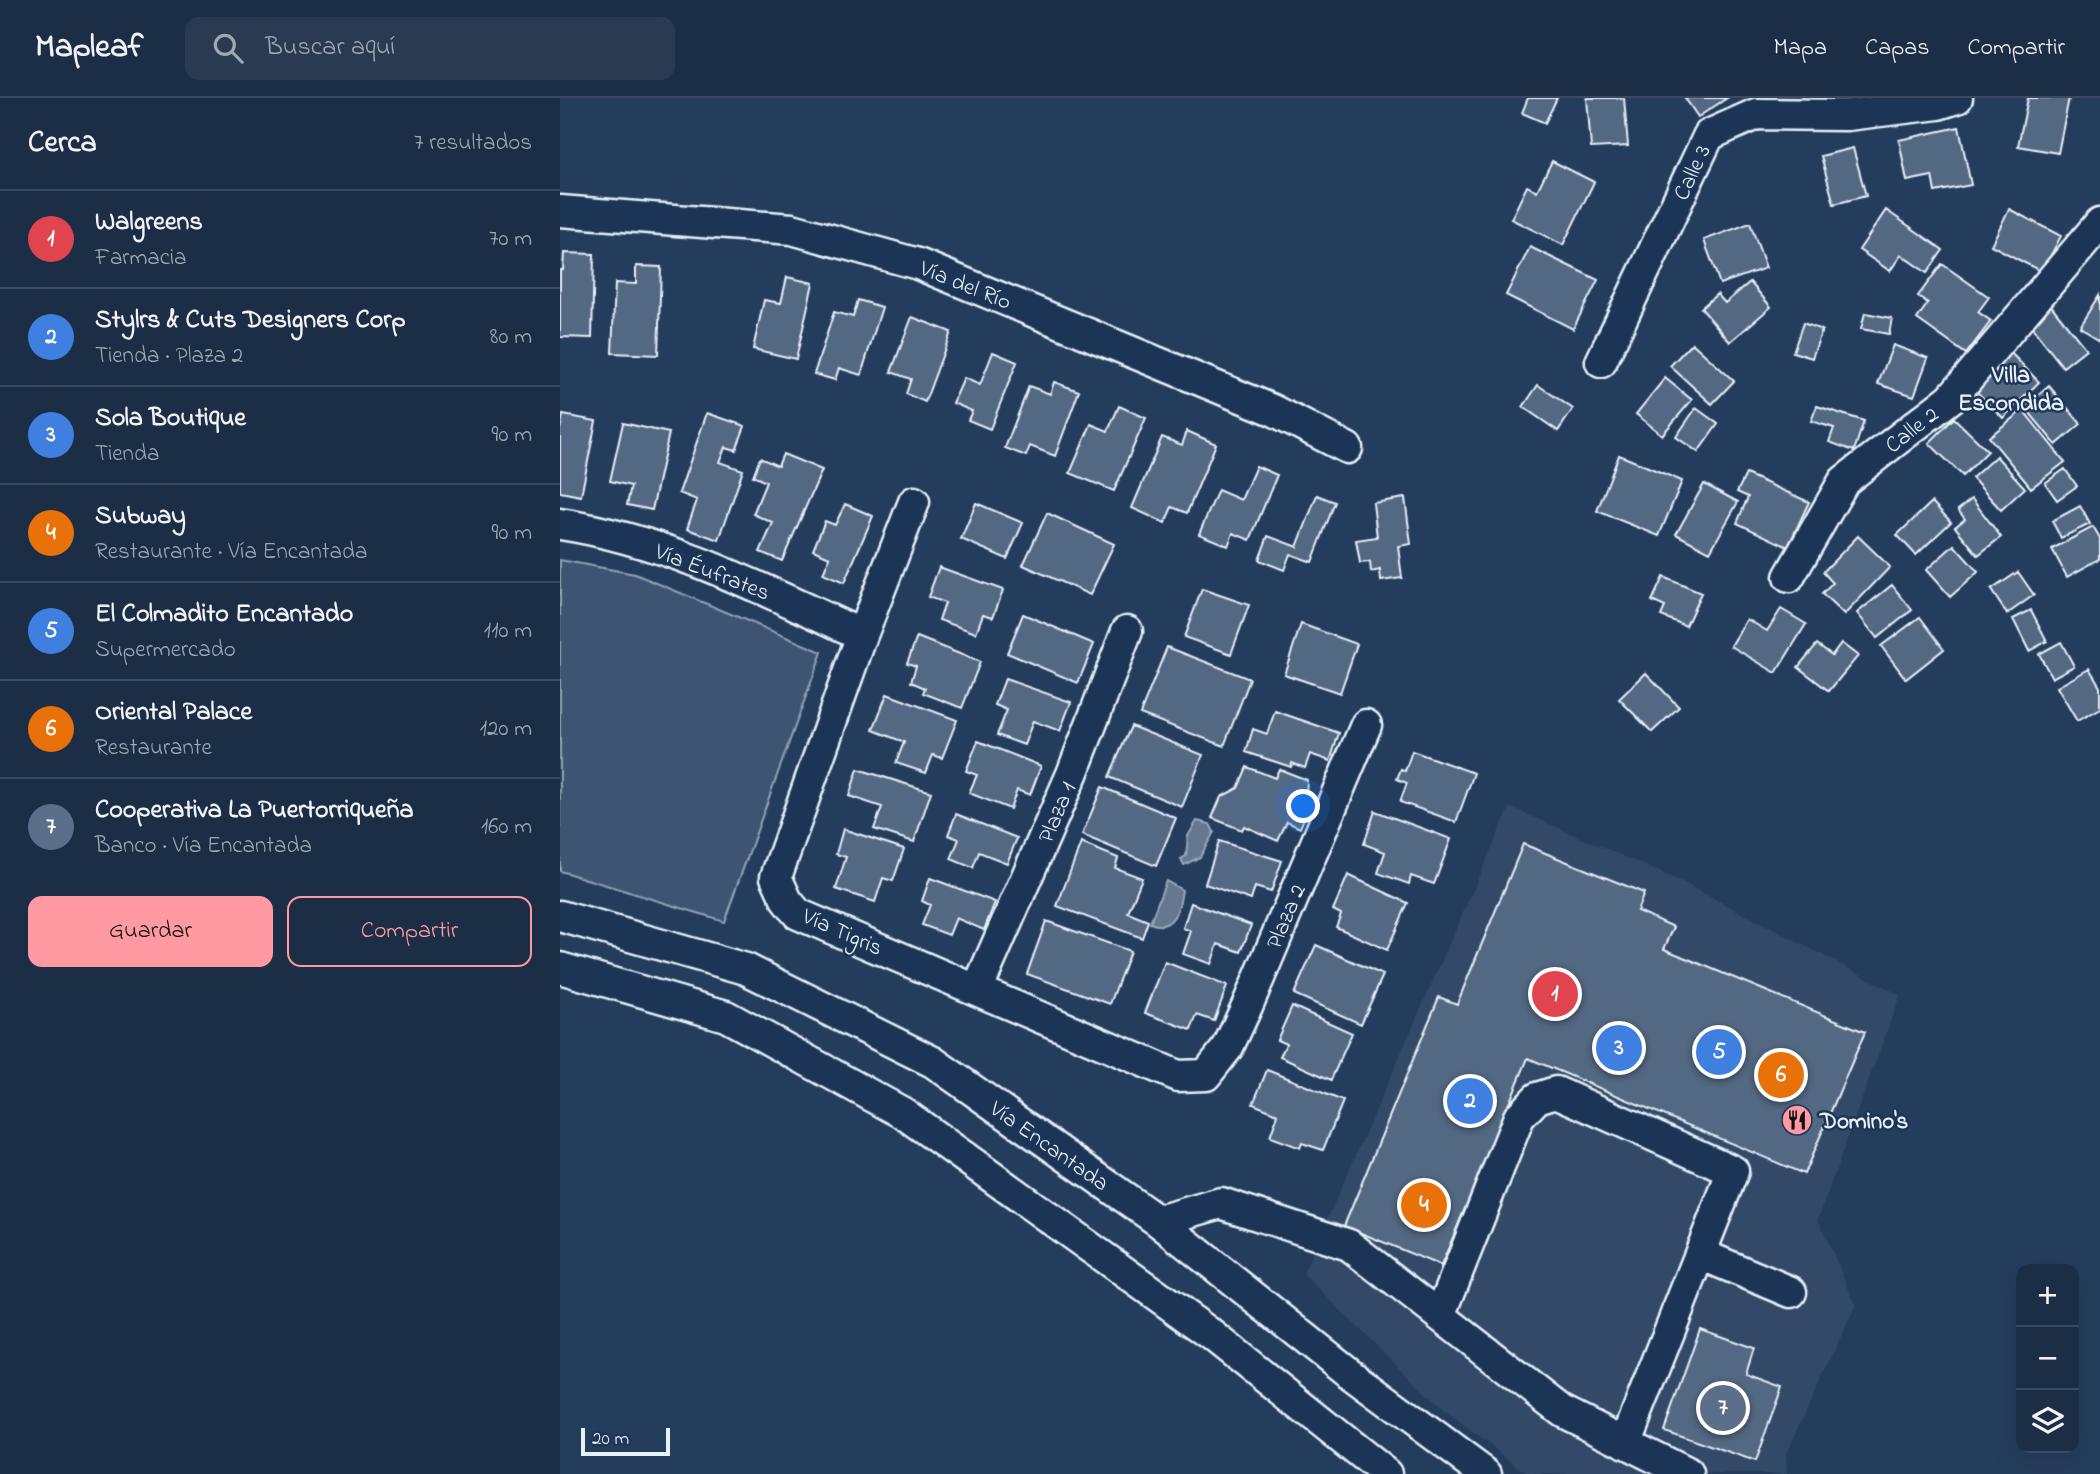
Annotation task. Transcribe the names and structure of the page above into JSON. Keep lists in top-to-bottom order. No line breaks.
{"streets":{"street":["Calle 3","Vía del Río","Calle 2","Vía Éufrates","Plaza 1","Plaza 2","Vía Tigris","Vía Encantada"]},"crossings":[["Vía Éufrates","Vía Tigris"],["Plaza 1","Vía Tigris"],["Plaza 2","Vía Tigris"]],"districts":["Villa Escondida"],"places":{"restaurant":["Domino's"]},"scale_bar":"20 m","page":{"header":"Mapleaf","search":"Buscar aquí","nav":["Mapa","Capas","Compartir"],"heading":["Cerca","7 resultados"],"list":[{"mark":"1","name":"Walgreens","note":"Farmacia","value":"70 m"},{"mark":"2","name":"Stylrs & Cuts Designers Corp","note":"Tienda · Plaza 2","value":"80 m"},{"mark":"3","name":"Sola Boutique","note":"Tienda","value":"90 m"},{"mark":"4","name":"Subway","note":"Restaurante · Vía Encantada","value":"90 m"},{"mark":"5","name":"El Colmadito Encantado","note":"Supermercado","value":"110 m"},{"mark":"6","name":"Oriental Palace","note":"Restaurante","value":"120 m"},{"mark":"7","name":"Cooperativa La Puertorriqueña","note":"Banco · Vía Encantada","value":"160 m"}],"buttons":["Guardar","Compartir"],"pins":["1","3","5","6","2","4","7"],"map_buttons":["+","−"],"scale":"20 m"}}
